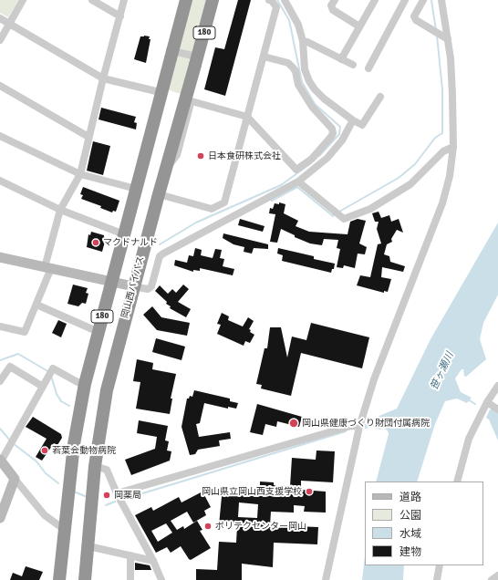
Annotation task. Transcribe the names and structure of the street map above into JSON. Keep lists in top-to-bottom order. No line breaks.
{"streets":{"highway":["180","岡山西バイパス"]},"water":["笹ヶ瀬川"],"places":["日本食研株式会社","マクドナルド","岡山県健康づくり財団付属病院","若葉会動物病院","岡山県立岡山西支援学校","岡薬局","ポリテクセンター岡山"],"legend":["道路","公園","水域","建物"]}
